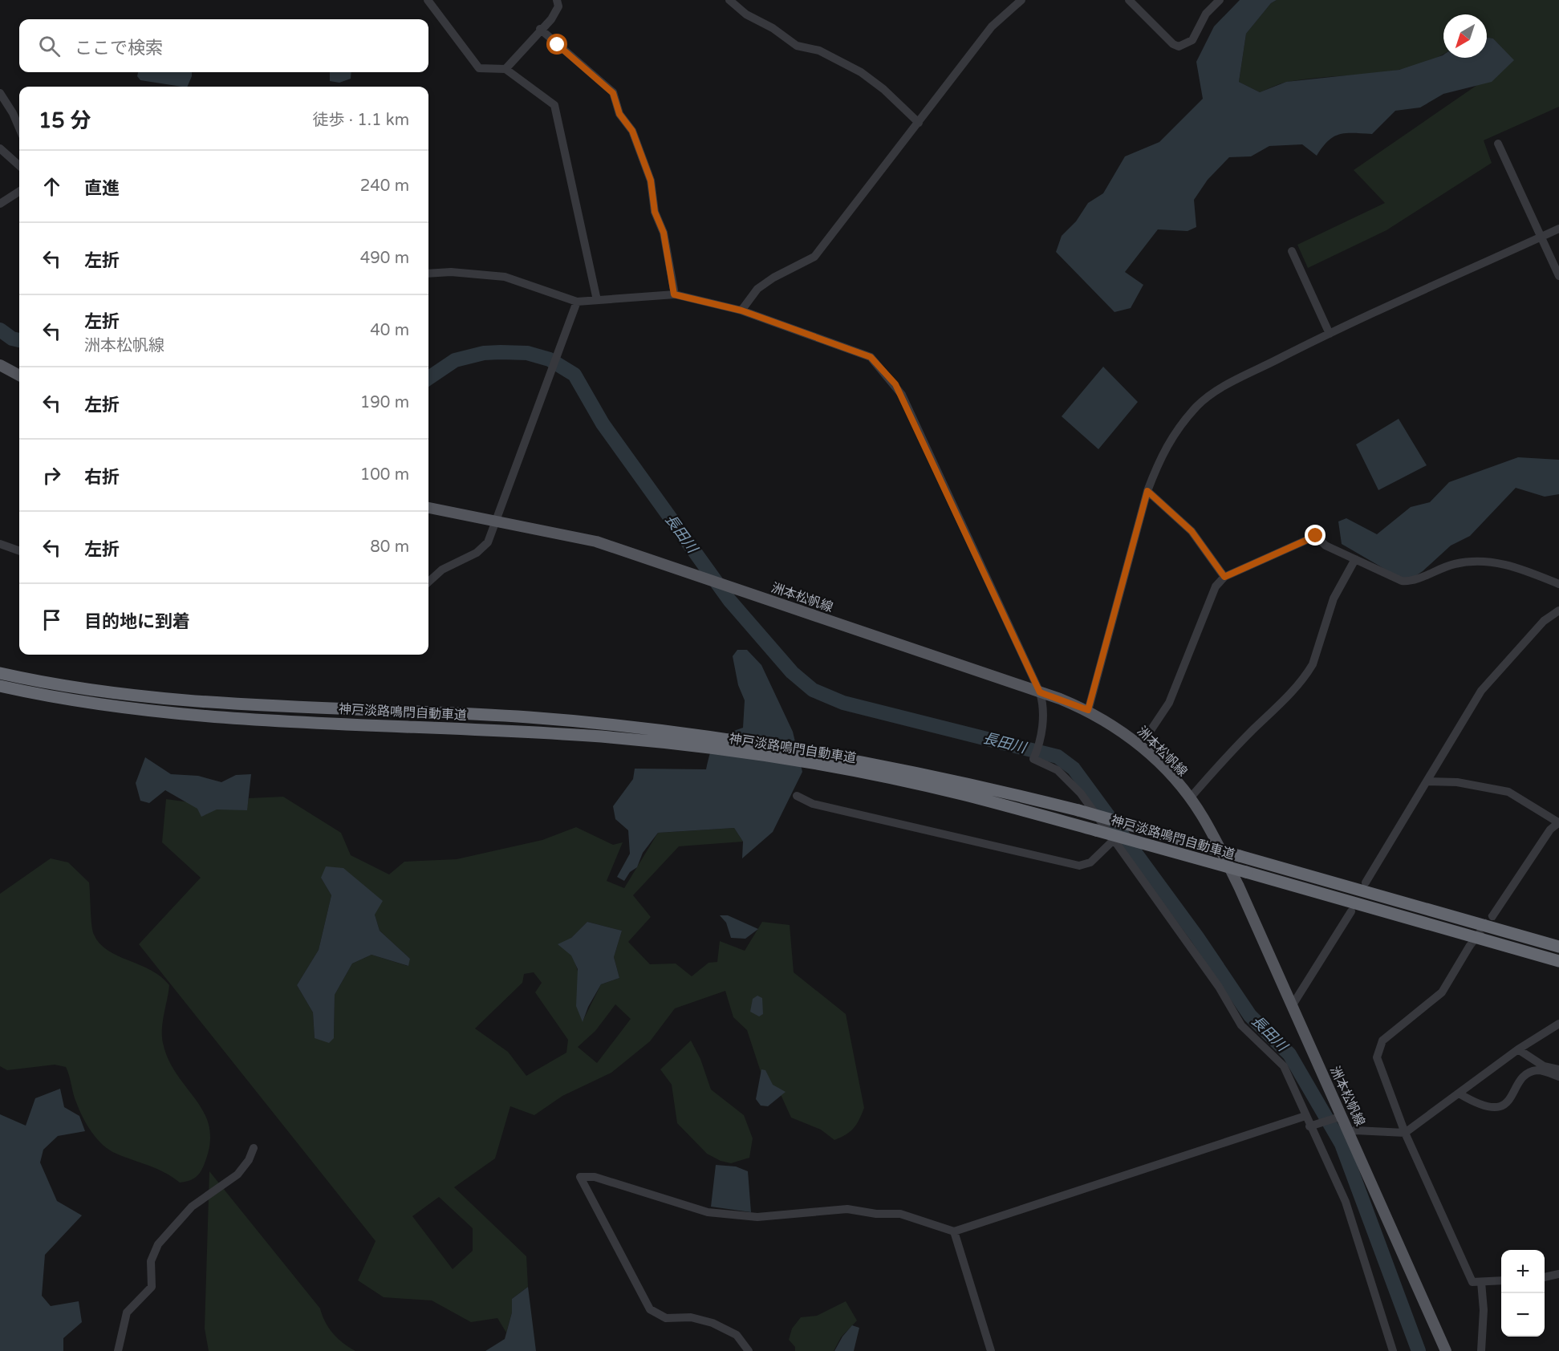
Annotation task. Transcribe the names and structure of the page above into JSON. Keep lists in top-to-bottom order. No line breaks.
{"streets":{"highway":["神戸淡路鳴門自動車道"],"main road":["洲本松帆線"]},"water":["長田川"],"north":"bottom left","page":{"search":"ここで検索","heading":["15 分","徒歩 · 1.1 km"],"list":[["直進","240 m"],["左折","490 m"],["左折","洲本松帆線","40 m"],["左折","190 m"],["右折","100 m"],["左折","80 m"],"目的地に到着"],"map_buttons":["+","−"]}}
